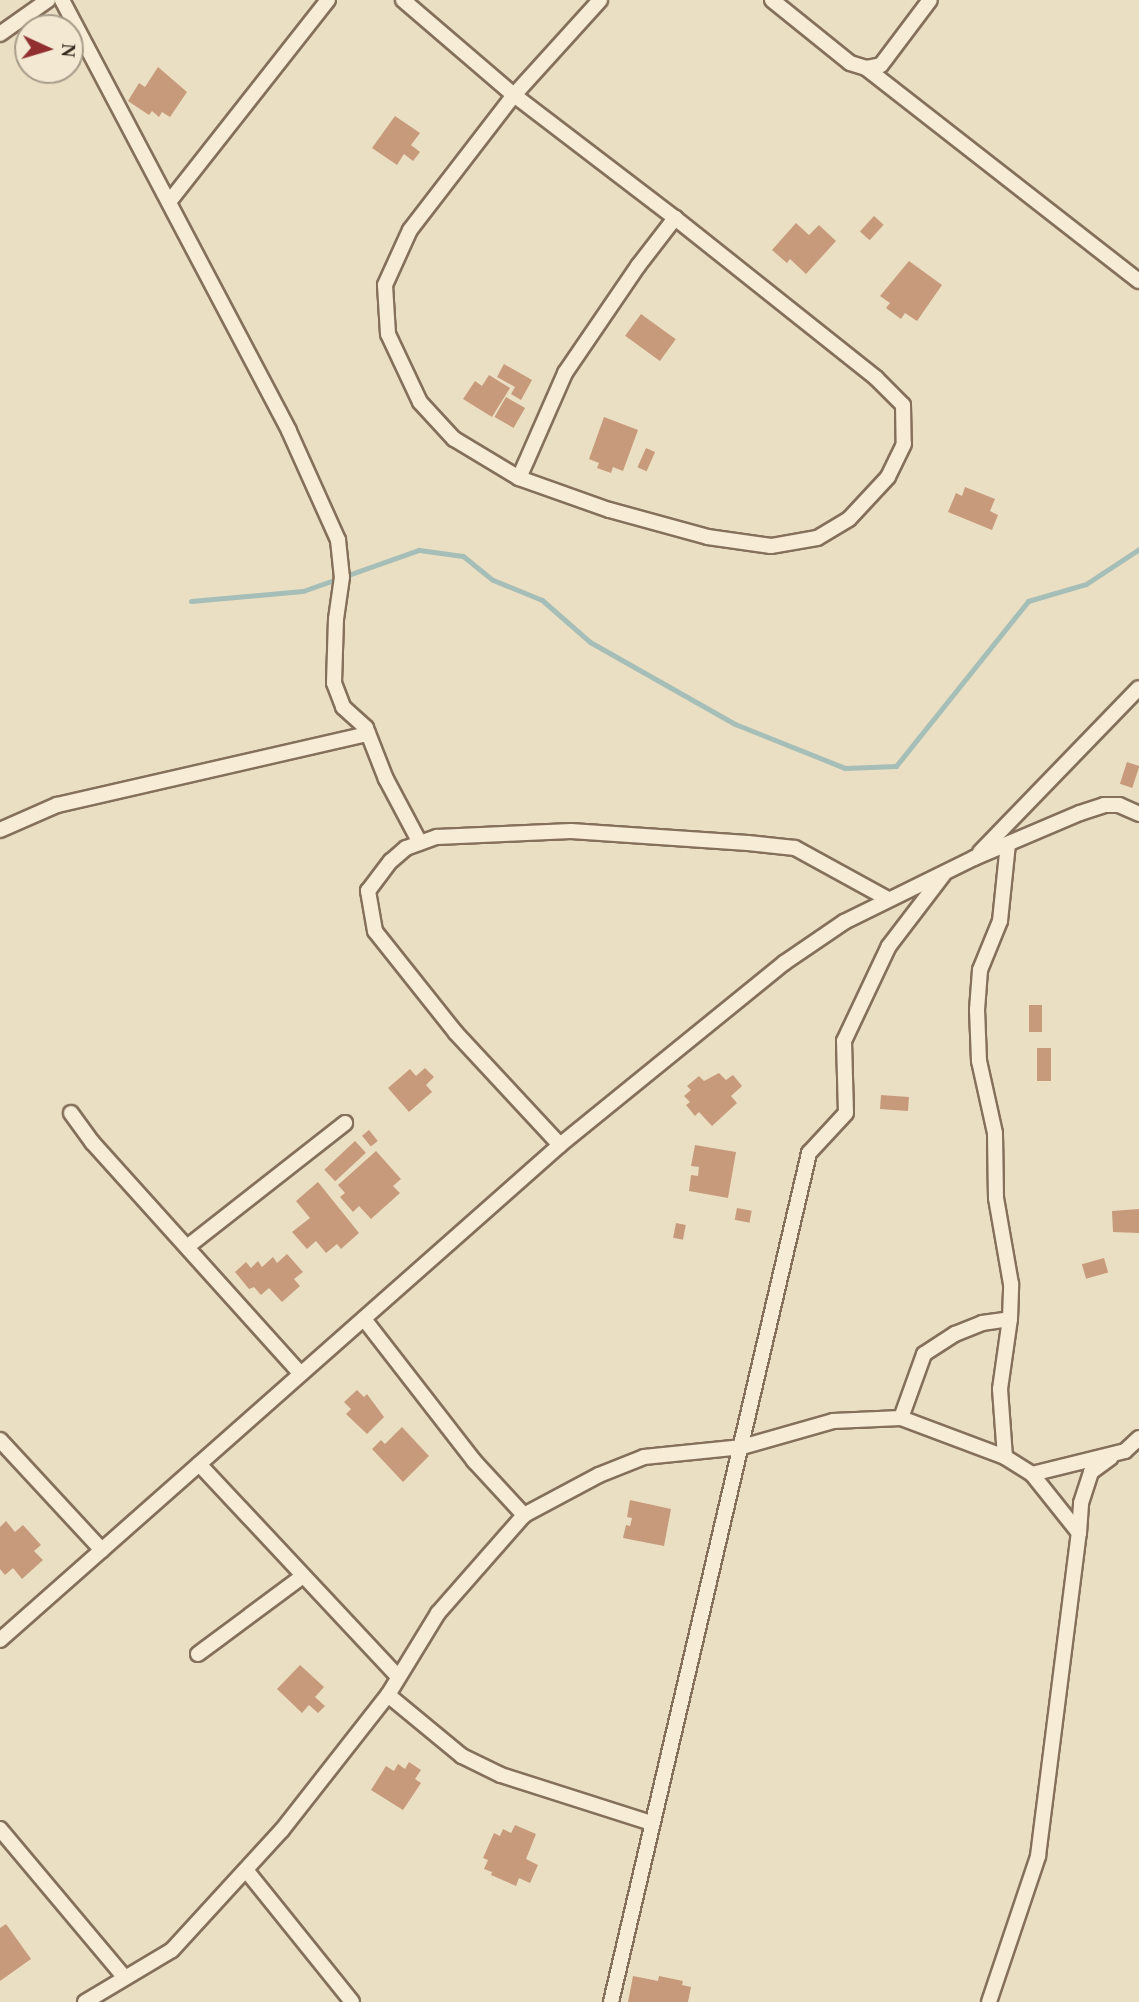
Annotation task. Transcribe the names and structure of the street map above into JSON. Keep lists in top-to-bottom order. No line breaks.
{"north":"right"}
